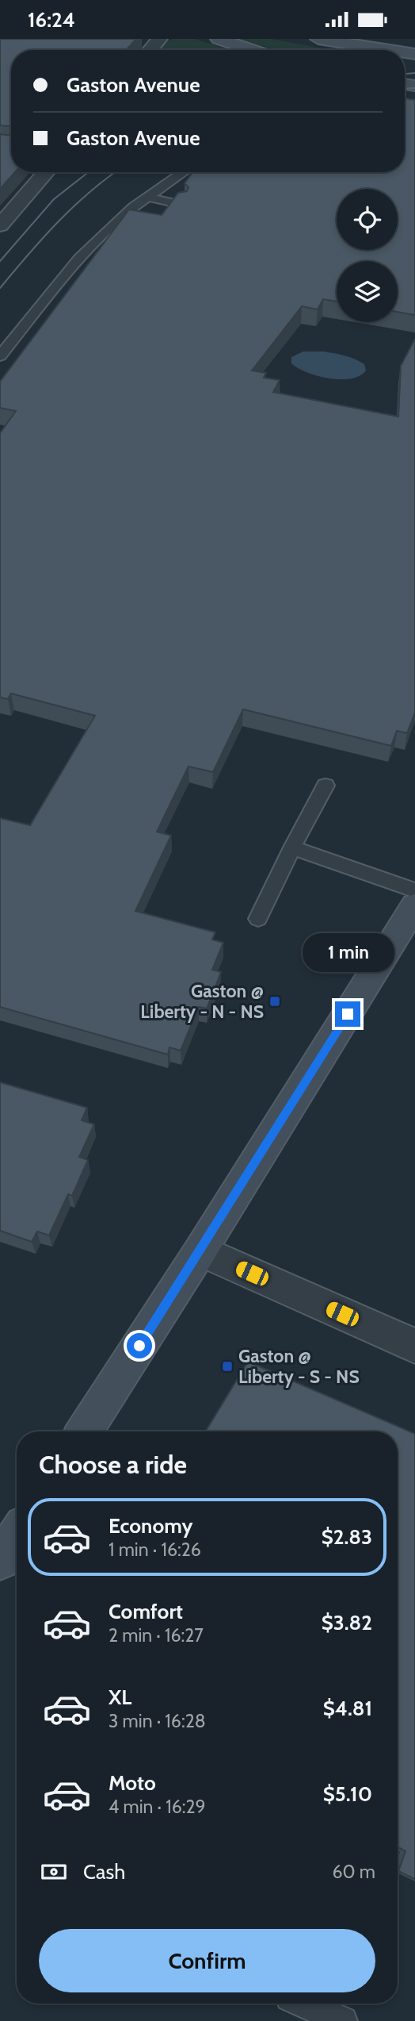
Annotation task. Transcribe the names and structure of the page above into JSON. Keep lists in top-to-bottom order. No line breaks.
{"places":{"transit":["Gaston @ Liberty - N - NS","Gaston @ Liberty - S - NS"]},"page":{"status":"16:24","banner":["Gaston Avenue","Gaston Avenue"],"bubble":"1 min","heading":"Choose a ride","list":[{"name":"Economy","note":"1 min · 16:26","value":"$2.83"},{"name":"Comfort","note":"2 min · 16:27","value":"$3.82"},{"name":"XL","note":"3 min · 16:28","value":"$4.81"},{"name":"Moto","note":"4 min · 16:29","value":"$5.10"}],"pay":["Cash","60 m"],"buttons":"Confirm"}}
